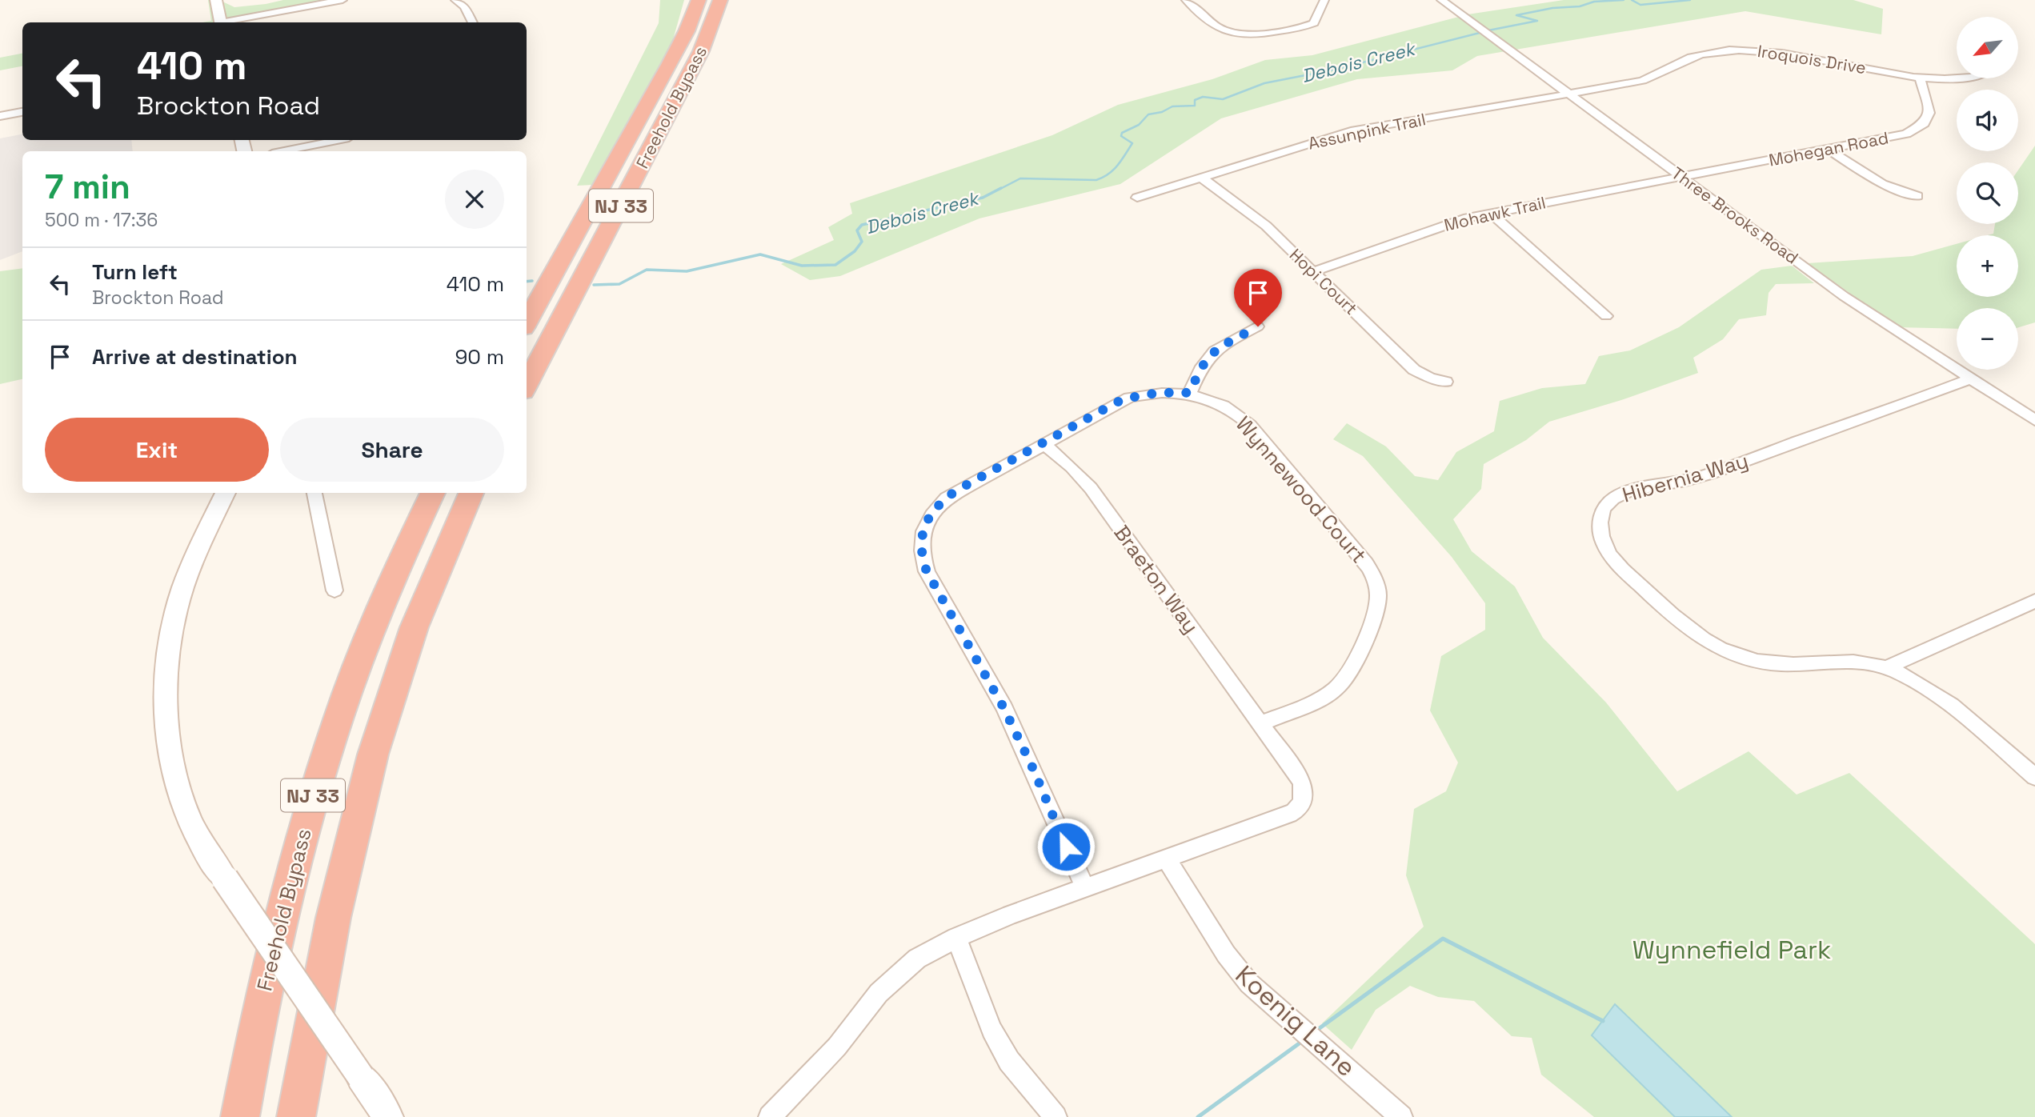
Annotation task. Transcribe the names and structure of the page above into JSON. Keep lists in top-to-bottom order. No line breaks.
{"streets":{"highway":["Freehold Bypass","NJ 33"],"street":["Iroquois Drive","Assunpink Trail","Mohegan Road","Mohawk Trail","Three Brooks Road","Hopi Court","Hibernia Way","Wynnewood Court","Braeton Way","Koenig Lane"]},"crossings":[["Iroquois Drive","Assunpink Trail"],["Iroquois Drive","Mohegan Road"],["Iroquois Drive","Three Brooks Road"],["Assunpink Trail","Three Brooks Road"],["Assunpink Trail","Hopi Court"],["Mohegan Road","Mohawk Trail"],["Mohegan Road","Three Brooks Road"],["Mohawk Trail","Three Brooks Road"],["Mohawk Trail","Hopi Court"],["Three Brooks Road","Hibernia Way"],["Wynnewood Court","Braeton Way"],["Braeton Way","Koenig Lane"]],"water":["Debois Creek"],"parks":["Wynnefield Park"],"north":"bottom left","page":{"map_buttons":["+","−"],"turn":["410 m","Brockton Road"],"heading":["7 min","500 m · 17:36"],"list":[{"name":"Turn left","note":"Brockton Road","value":"410 m"},{"name":"Arrive at destination","value":"90 m"}],"buttons":["Exit","Share"]}}
